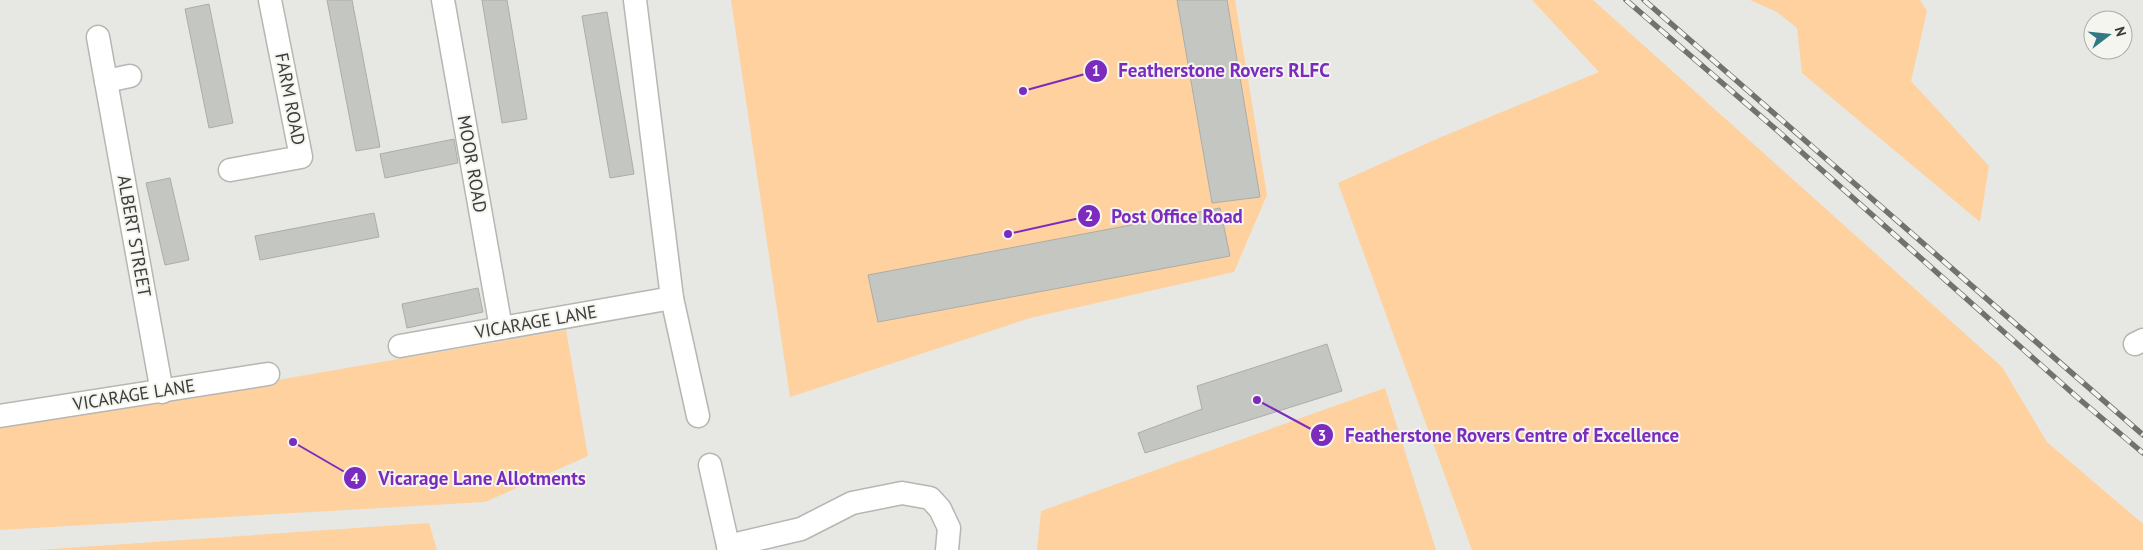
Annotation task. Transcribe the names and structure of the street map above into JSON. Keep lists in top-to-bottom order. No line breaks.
{"streets":{"street":["FARM ROAD","MOOR ROAD","ALBERT STREET","VICARAGE LANE"]},"crossings":[["MOOR ROAD","VICARAGE LANE"],["ALBERT STREET","VICARAGE LANE"]],"places":["Featherstone Rovers RLFC","Post Office Road","Featherstone Rovers Centre of Excellence","Vicarage Lane Allotments"],"north":"right"}
